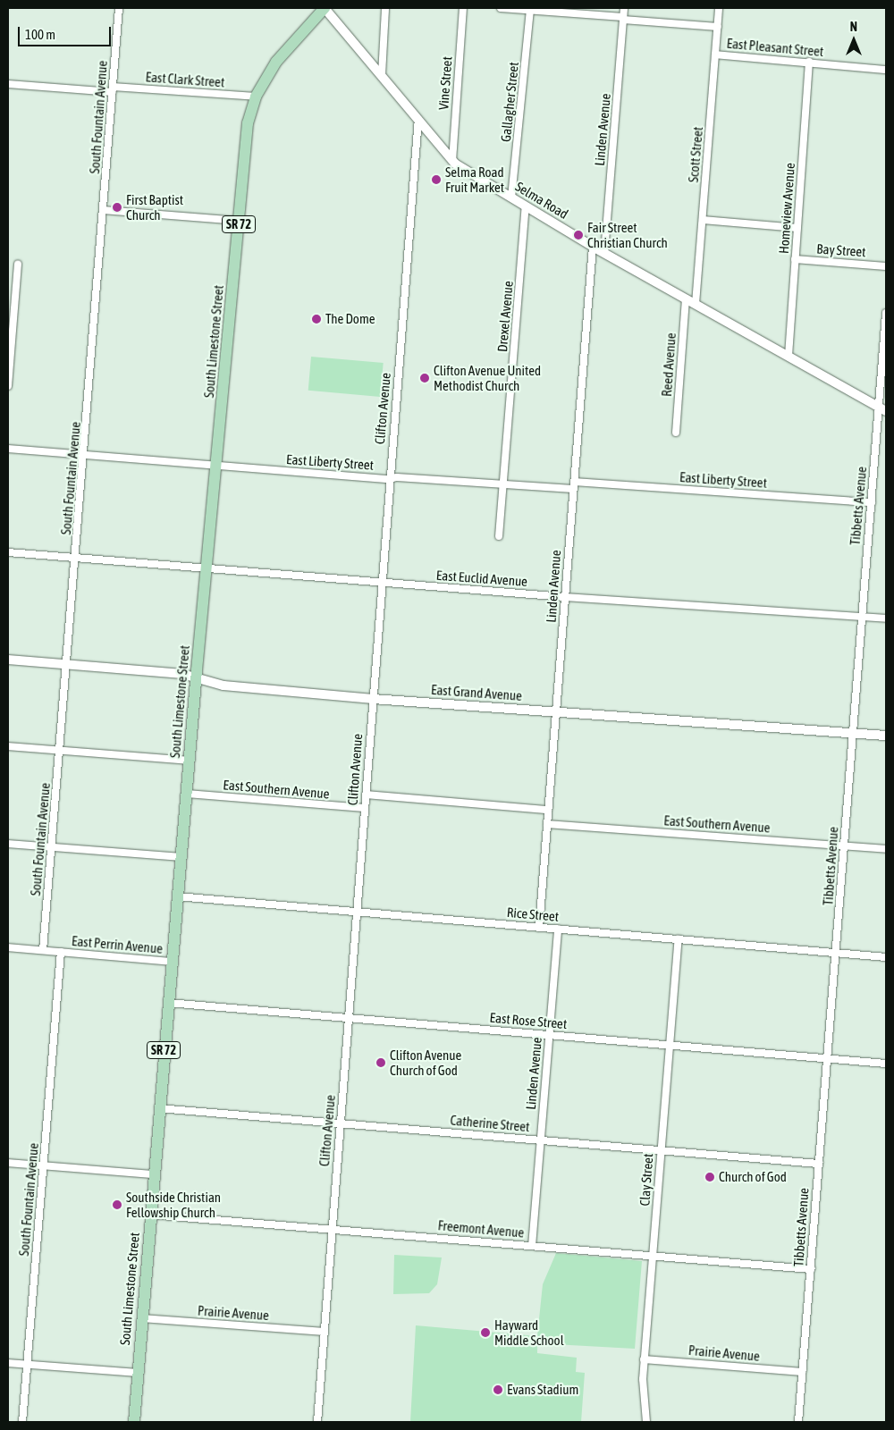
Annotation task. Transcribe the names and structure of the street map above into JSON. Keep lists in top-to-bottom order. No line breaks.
{"streets":{"main road":["SR 72","South Limestone Street"],"street":["East Pleasant Street","East Clark Street","Vine Street","Gallagher Street","South Fountain Avenue","Linden Avenue","Scott Street","Selma Road","Homeview Avenue","Bay Street","Drexel Avenue","Reed Avenue","Clifton Avenue","East Liberty Street","Tibbetts Avenue","East Euclid Avenue","East Grand Avenue","East Southern Avenue","Rice Street","East Perrin Avenue","East Rose Street","Catherine Street","Clay Street","Freemont Avenue","Prairie Avenue"]},"crossings":[["East Pleasant Street","Gallagher Street"],["East Pleasant Street","Linden Avenue"],["East Pleasant Street","Scott Street"],["East Pleasant Street","Homeview Avenue"],["East Clark Street","South Fountain Avenue"],["East Clark Street","South Limestone Street"],["Vine Street","Selma Road"],["Gallagher Street","Selma Road"],["South Fountain Avenue","East Liberty Street"],["South Fountain Avenue","East Euclid Avenue"],["South Fountain Avenue","East Grand Avenue"],["South Fountain Avenue","East Perrin Avenue"],["Linden Avenue","Selma Road"],["Linden Avenue","East Liberty Street"],["Linden Avenue","East Euclid Avenue"],["Linden Avenue","East Grand Avenue"],["Linden Avenue","East Southern Avenue"],["Linden Avenue","Rice Street"],["Linden Avenue","East Rose Street"],["Linden Avenue","Catherine Street"],["Linden Avenue","Freemont Avenue"],["Scott Street","Selma Road"],["Selma Road","Homeview Avenue"],["Selma Road","Drexel Avenue"],["Selma Road","South Limestone Street"],["Selma Road","Reed Avenue"],["Selma Road","Clifton Avenue"],["Selma Road","Tibbetts Avenue"],["Homeview Avenue","Bay Street"],["Drexel Avenue","East Liberty Street"],["South Limestone Street","East Liberty Street"],["South Limestone Street","East Euclid Avenue"],["South Limestone Street","East Grand Avenue"],["South Limestone Street","East Southern Avenue"],["South Limestone Street","Rice Street"],["South Limestone Street","East Perrin Avenue"],["South Limestone Street","East Rose Street"],["South Limestone Street","Catherine Street"],["South Limestone Street","Freemont Avenue"],["South Limestone Street","Prairie Avenue"],["Clifton Avenue","East Liberty Street"],["Clifton Avenue","East Euclid Avenue"],["Clifton Avenue","East Grand Avenue"],["Clifton Avenue","East Southern Avenue"],["Clifton Avenue","Rice Street"],["Clifton Avenue","East Rose Street"],["Clifton Avenue","Catherine Street"],["Clifton Avenue","Freemont Avenue"],["Clifton Avenue","Prairie Avenue"],["East Liberty Street","Tibbetts Avenue"],["Tibbetts Avenue","East Euclid Avenue"],["Tibbetts Avenue","East Grand Avenue"],["Tibbetts Avenue","East Southern Avenue"],["Tibbetts Avenue","Rice Street"],["Tibbetts Avenue","East Rose Street"],["Tibbetts Avenue","Catherine Street"],["Tibbetts Avenue","Freemont Avenue"],["Tibbetts Avenue","Prairie Avenue"],["Rice Street","Clay Street"],["East Rose Street","Clay Street"],["Catherine Street","Clay Street"],["Clay Street","Freemont Avenue"],["Clay Street","Prairie Avenue"]],"places":["Selma Road Fruit Market","First Baptist Church","Fair Street Christian Church","The Dome","Clifton Avenue United Methodist Church","Clifton Avenue Church of God","Church of God","Southside Christian Fellowship Church","Hayward Middle School","Evans Stadium"],"scale_bar":"100 m","north":"top"}
